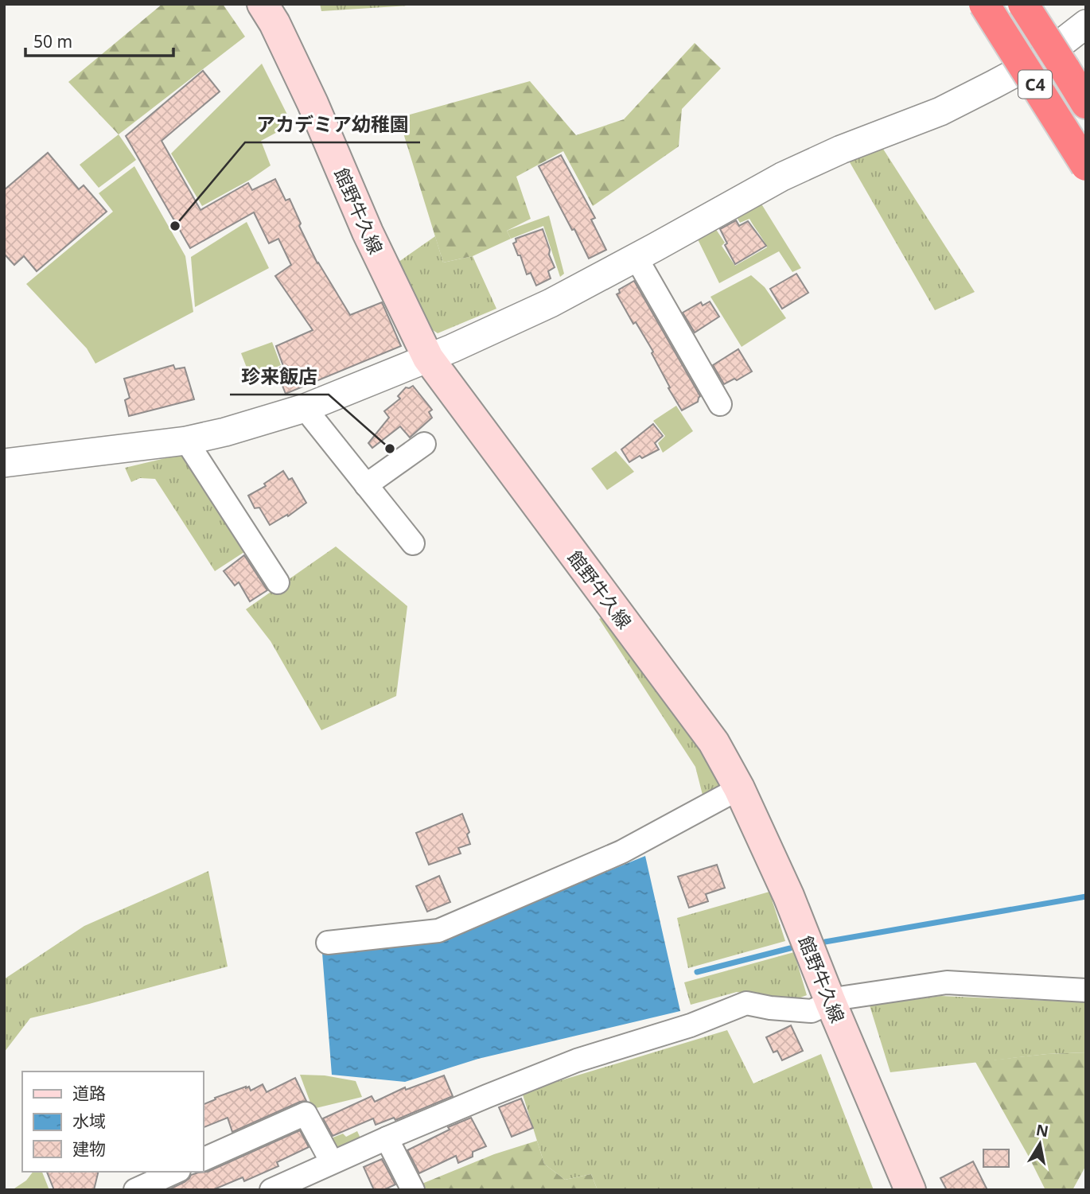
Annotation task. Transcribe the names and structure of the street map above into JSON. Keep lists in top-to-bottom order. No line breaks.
{"streets":{"highway":["C4"],"main road":["館野牛久線"]},"places":["アカデミア幼稚園","珍来飯店"],"legend":["道路","水域","建物"],"scale_bar":"50 m","north":"top"}
